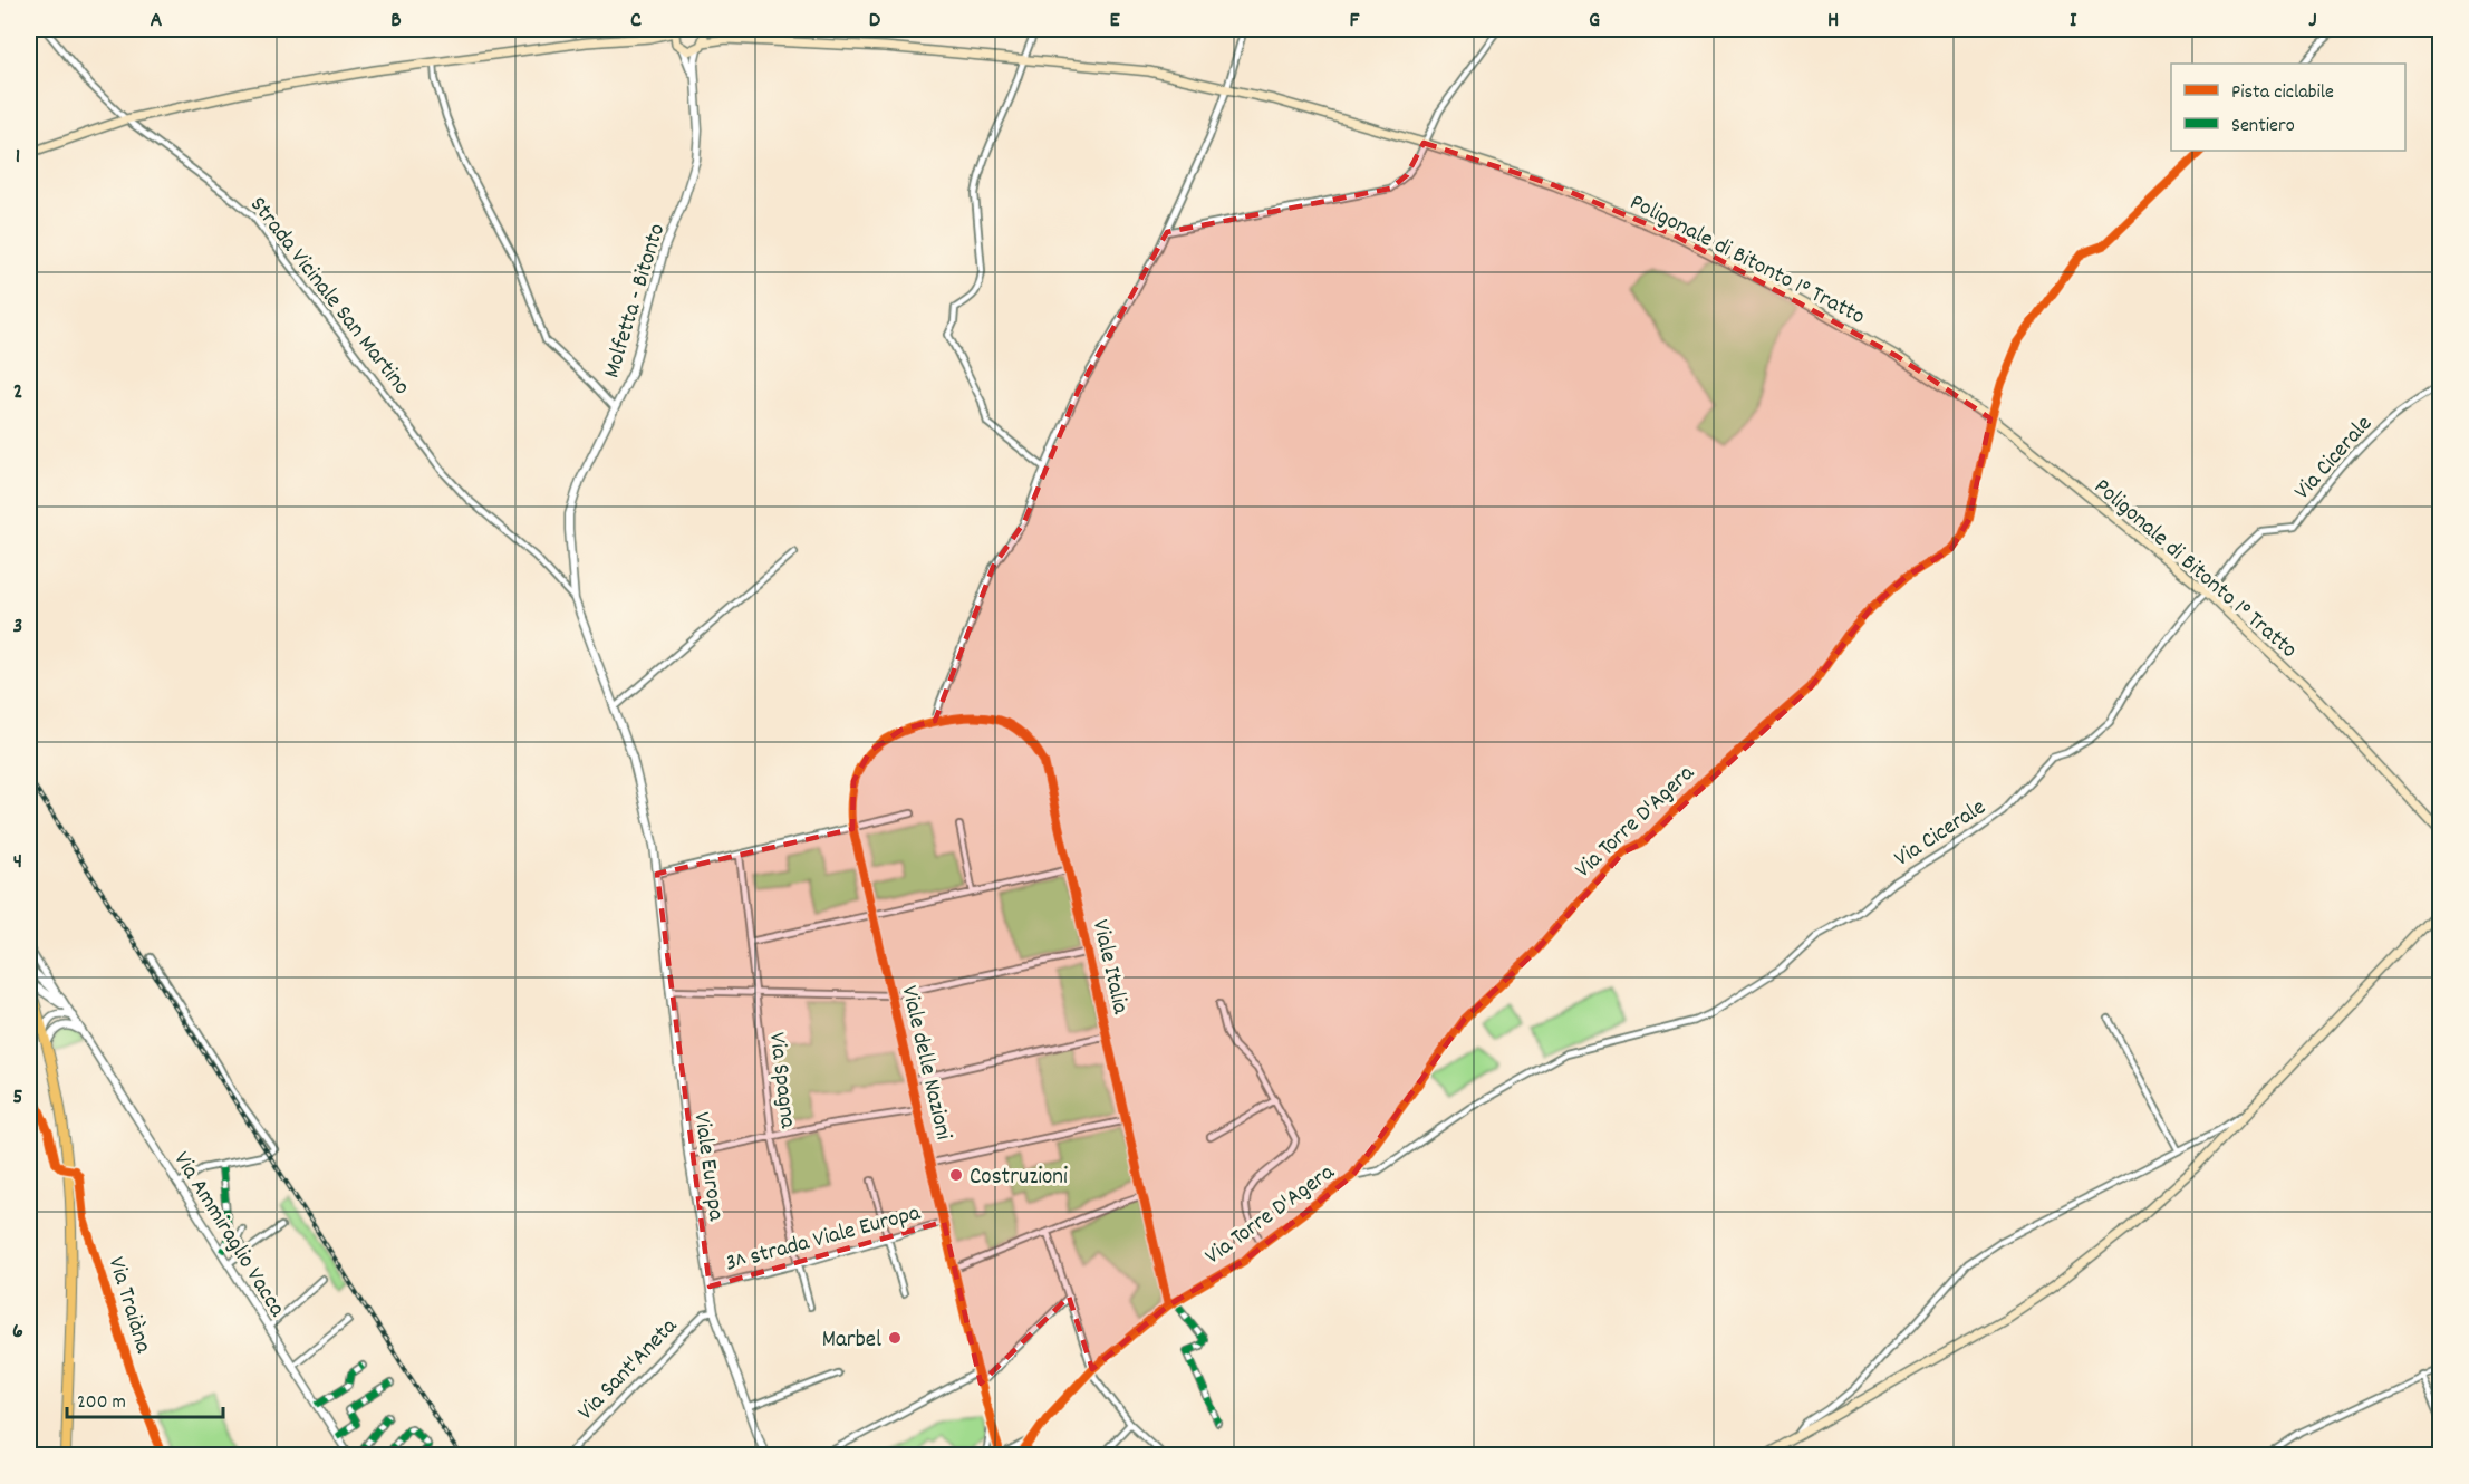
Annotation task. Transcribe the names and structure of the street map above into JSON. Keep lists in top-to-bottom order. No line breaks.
{"streets":{"main road":["Poligonale di Bitonto 1° Tratto"],"street":["Strada Vicinale San Martino","Molfetta - Bitonto","Via Cicerale","Via Torre D'Agera","Viale Italia","Viale delle Nazioni","Via Spagna","Viale Europa","Via Ammiraglio Vacca","3^ strada Viale Europa","Via Traiàna","Via Sant'Aneta"]},"crossings":[["Poligonale di Bitonto 1° Tratto","Via Cicerale"],["Poligonale di Bitonto 1° Tratto","Via Torre D'Agera"],["Strada Vicinale San Martino","Molfetta - Bitonto"],["Molfetta - Bitonto","Viale Europa"],["Via Cicerale","Via Torre D'Agera"],["Via Torre D'Agera","Viale Italia"],["Viale Italia","Viale delle Nazioni"],["Viale delle Nazioni","3^ strada Viale Europa"],["Via Spagna","3^ strada Viale Europa"],["Viale Europa","3^ strada Viale Europa"],["Viale Europa","Via Sant'Aneta"]],"places":["Costruzioni","Marbel"],"legend":["Pista ciclabile","Sentiero"],"scale_bar":"200 m","grid":{"columns":["A","B","C","D","E","F","G","H","I","J"],"rows":["1","2","3","4","5","6"]}}
